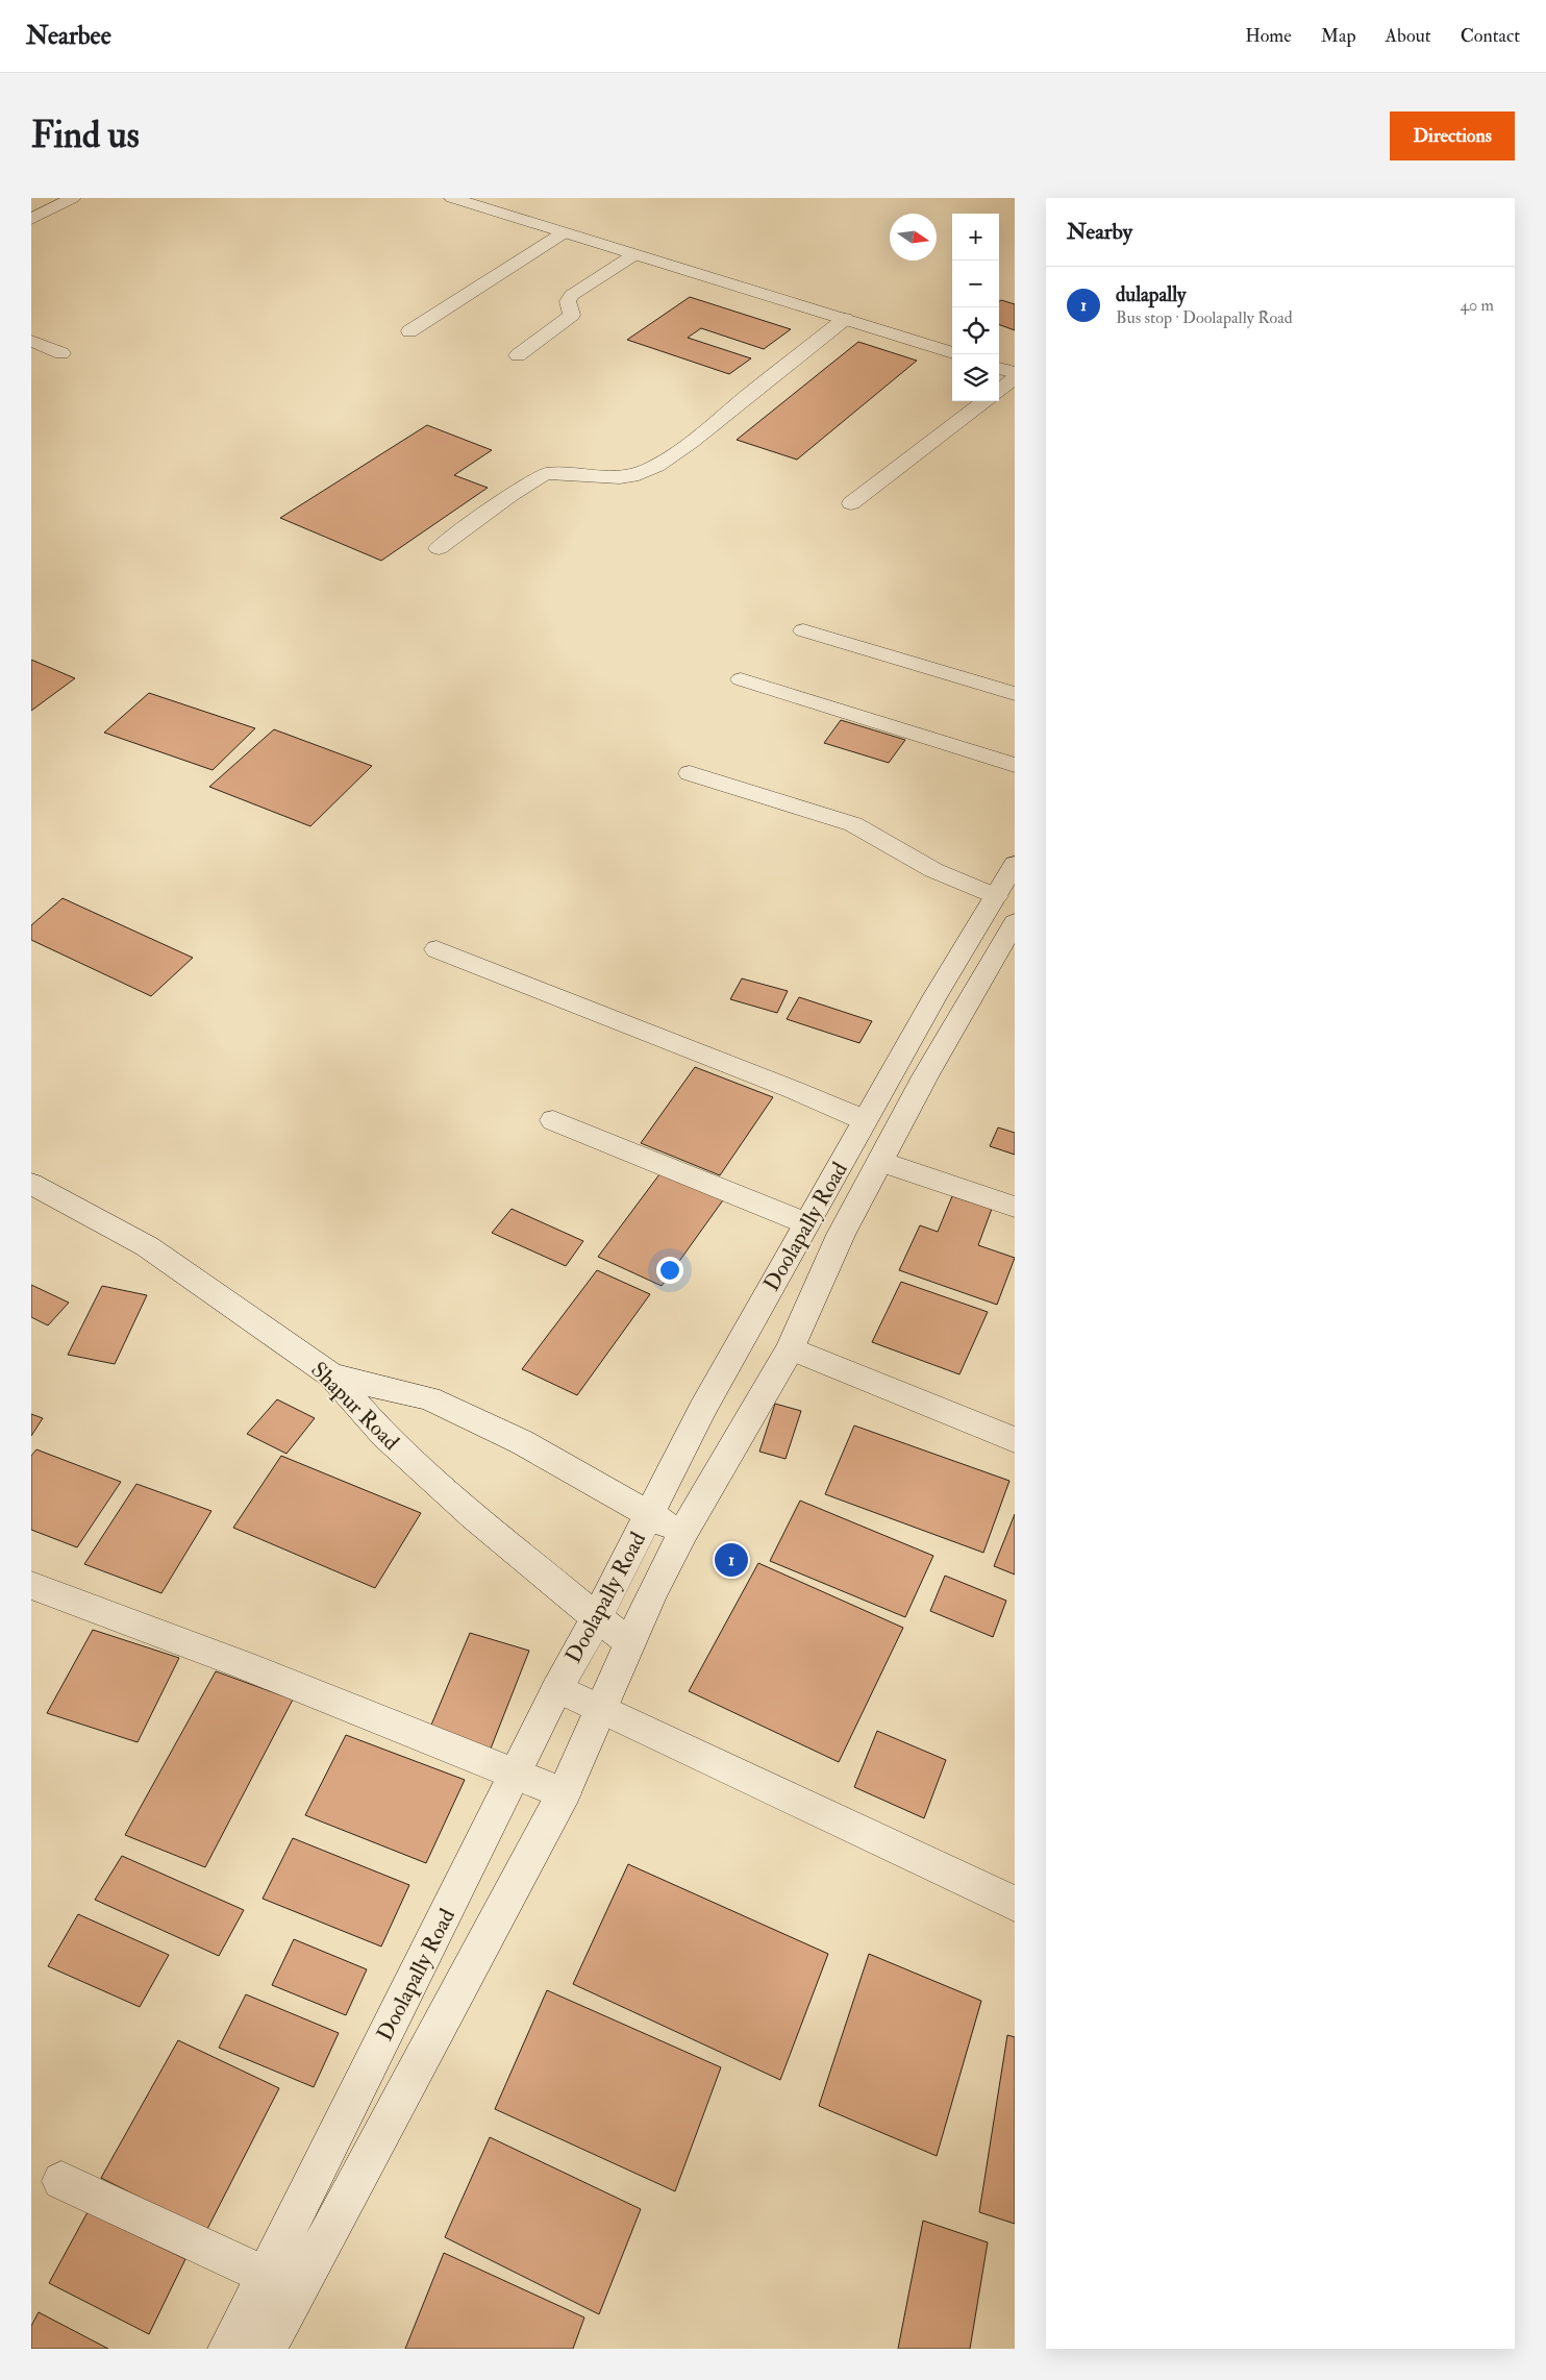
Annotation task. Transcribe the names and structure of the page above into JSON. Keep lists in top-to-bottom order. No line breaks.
{"streets":{"street":["Doolapally Road","Shapur Road"]},"crossings":[["Doolapally Road","Shapur Road"]],"north":"right","page":{"header":"Nearbee","nav":["Home","Map","About","Contact"],"buttons":"Directions","title":"Find us","heading":"Nearby","map_buttons":["+","−"],"list":[{"mark":"1","name":"dulapally","note":"Bus stop · Doolapally Road","value":"40 m"}],"pins":"1"}}
